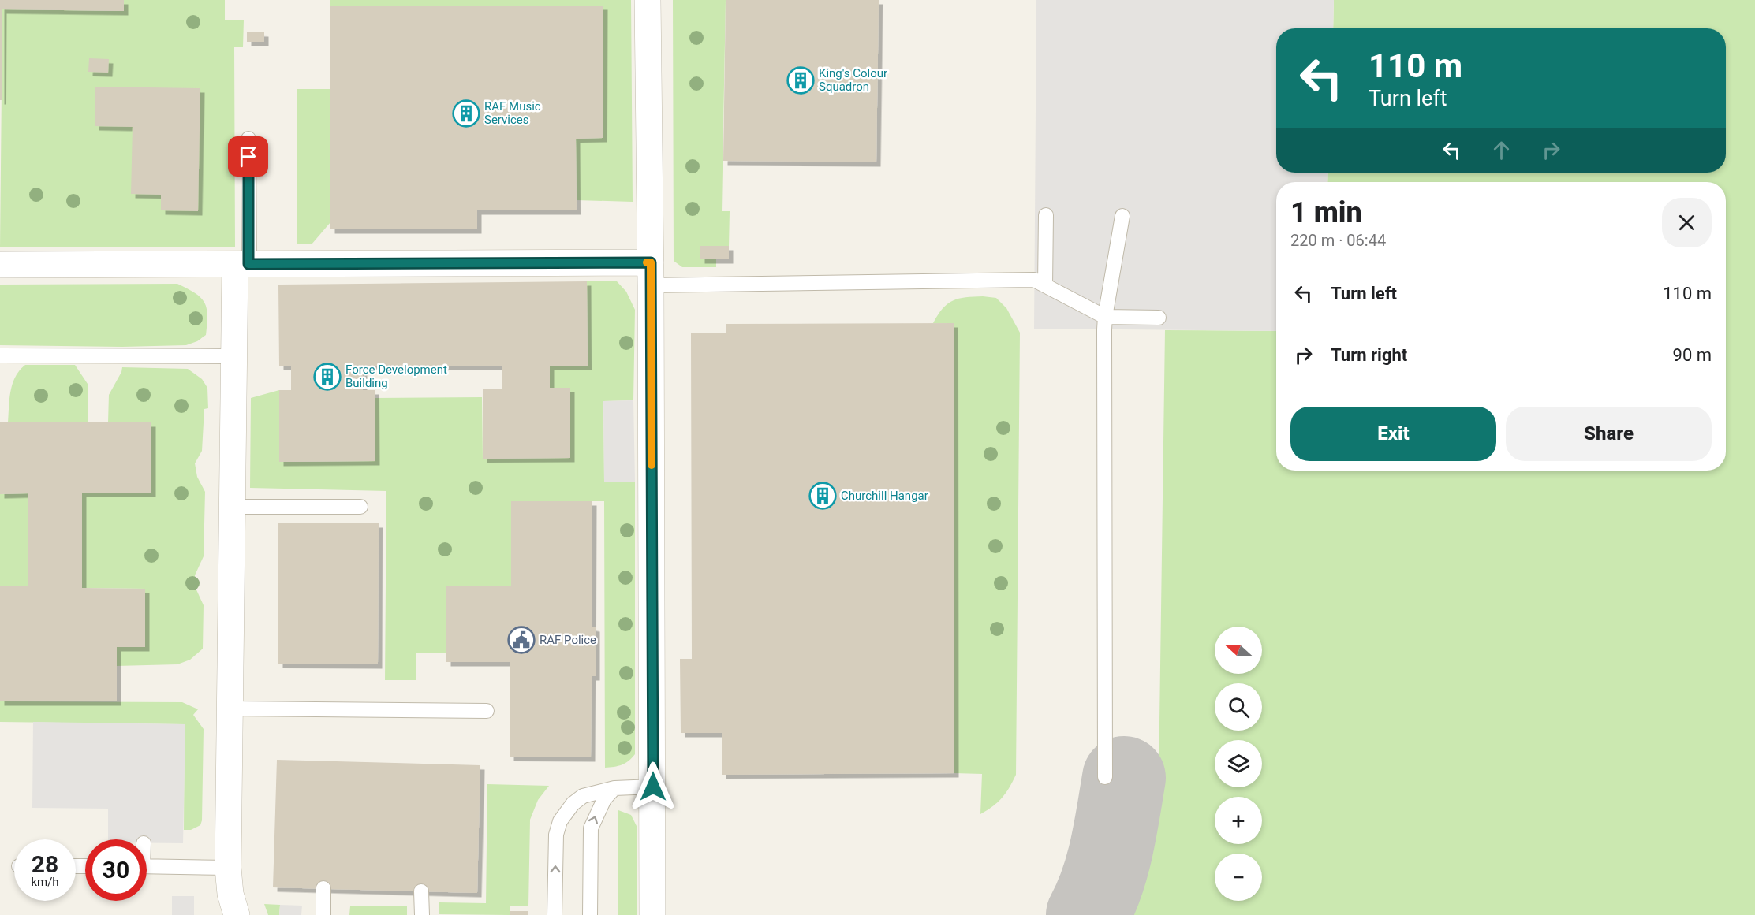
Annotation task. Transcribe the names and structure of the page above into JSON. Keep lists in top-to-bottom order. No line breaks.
{"places":{"building":["King's Colour Squadron","RAF Music Services","Force Development Building","Churchill Hangar"],"public building":["RAF Police"]},"north":"left","page":{"turn":["110 m","Turn left"],"heading":["1 min","220 m · 06:44"],"list":[{"name":"Turn left","value":"110 m"},{"name":"Turn right","value":"90 m"}],"buttons":["Exit","Share"],"map_buttons":["+","−"],"speed":"28 km/h","limit":"30"}}
